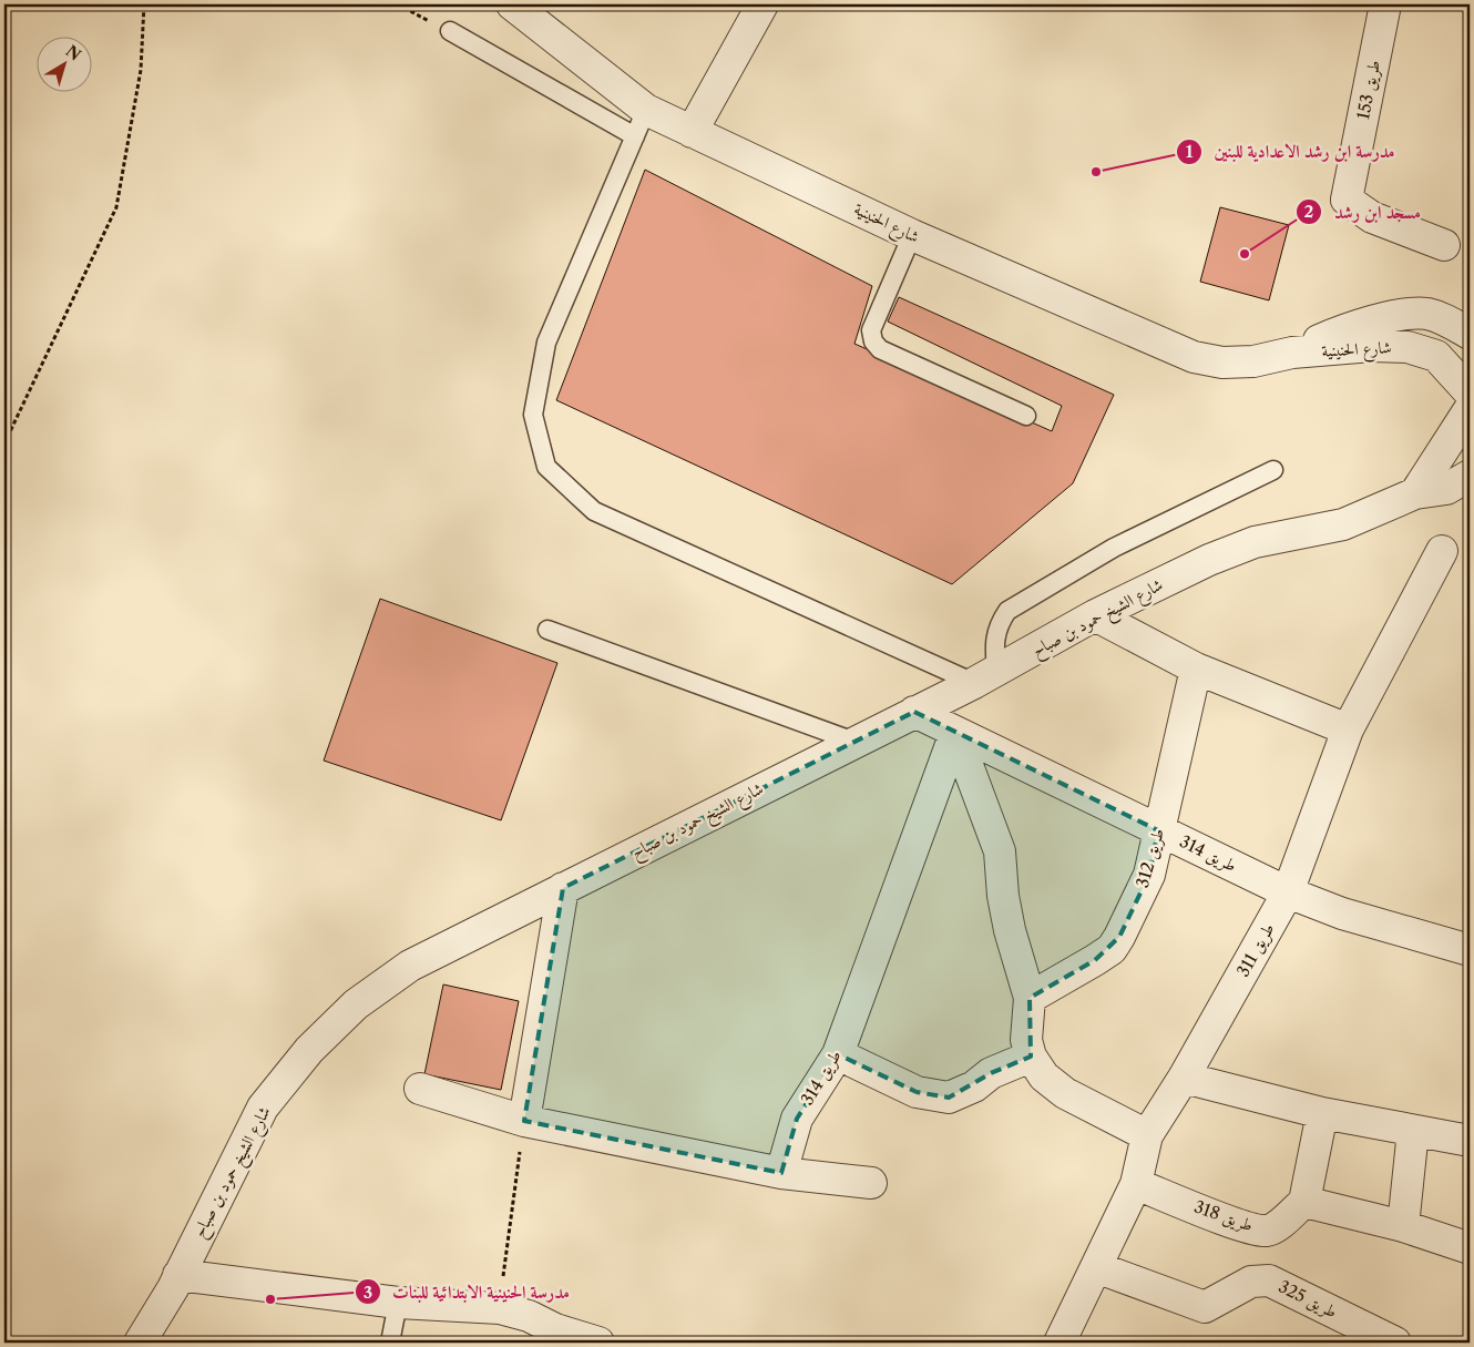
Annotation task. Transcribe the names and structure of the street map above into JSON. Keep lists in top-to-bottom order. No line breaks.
{"streets":{"street":["طريق 153","شارع الحنينية","شارع الشيخ حمود بن صباح","طريق 314","طريق 312","طريق 311","طريق 318","طريق 325"]},"crossings":[["شارع الشيخ حمود بن صباح","طريق 314"],["طريق 314","طريق 312"],["طريق 314","طريق 311"],["طريق 311","طريق 318"],["طريق 311","طريق 325"]],"places":["مدرسة ابن رشد الاعدادية للبنين","مسجد ابن رشد","مدرسة الحنينية الابتدائية للبنات"],"north":"top right"}
